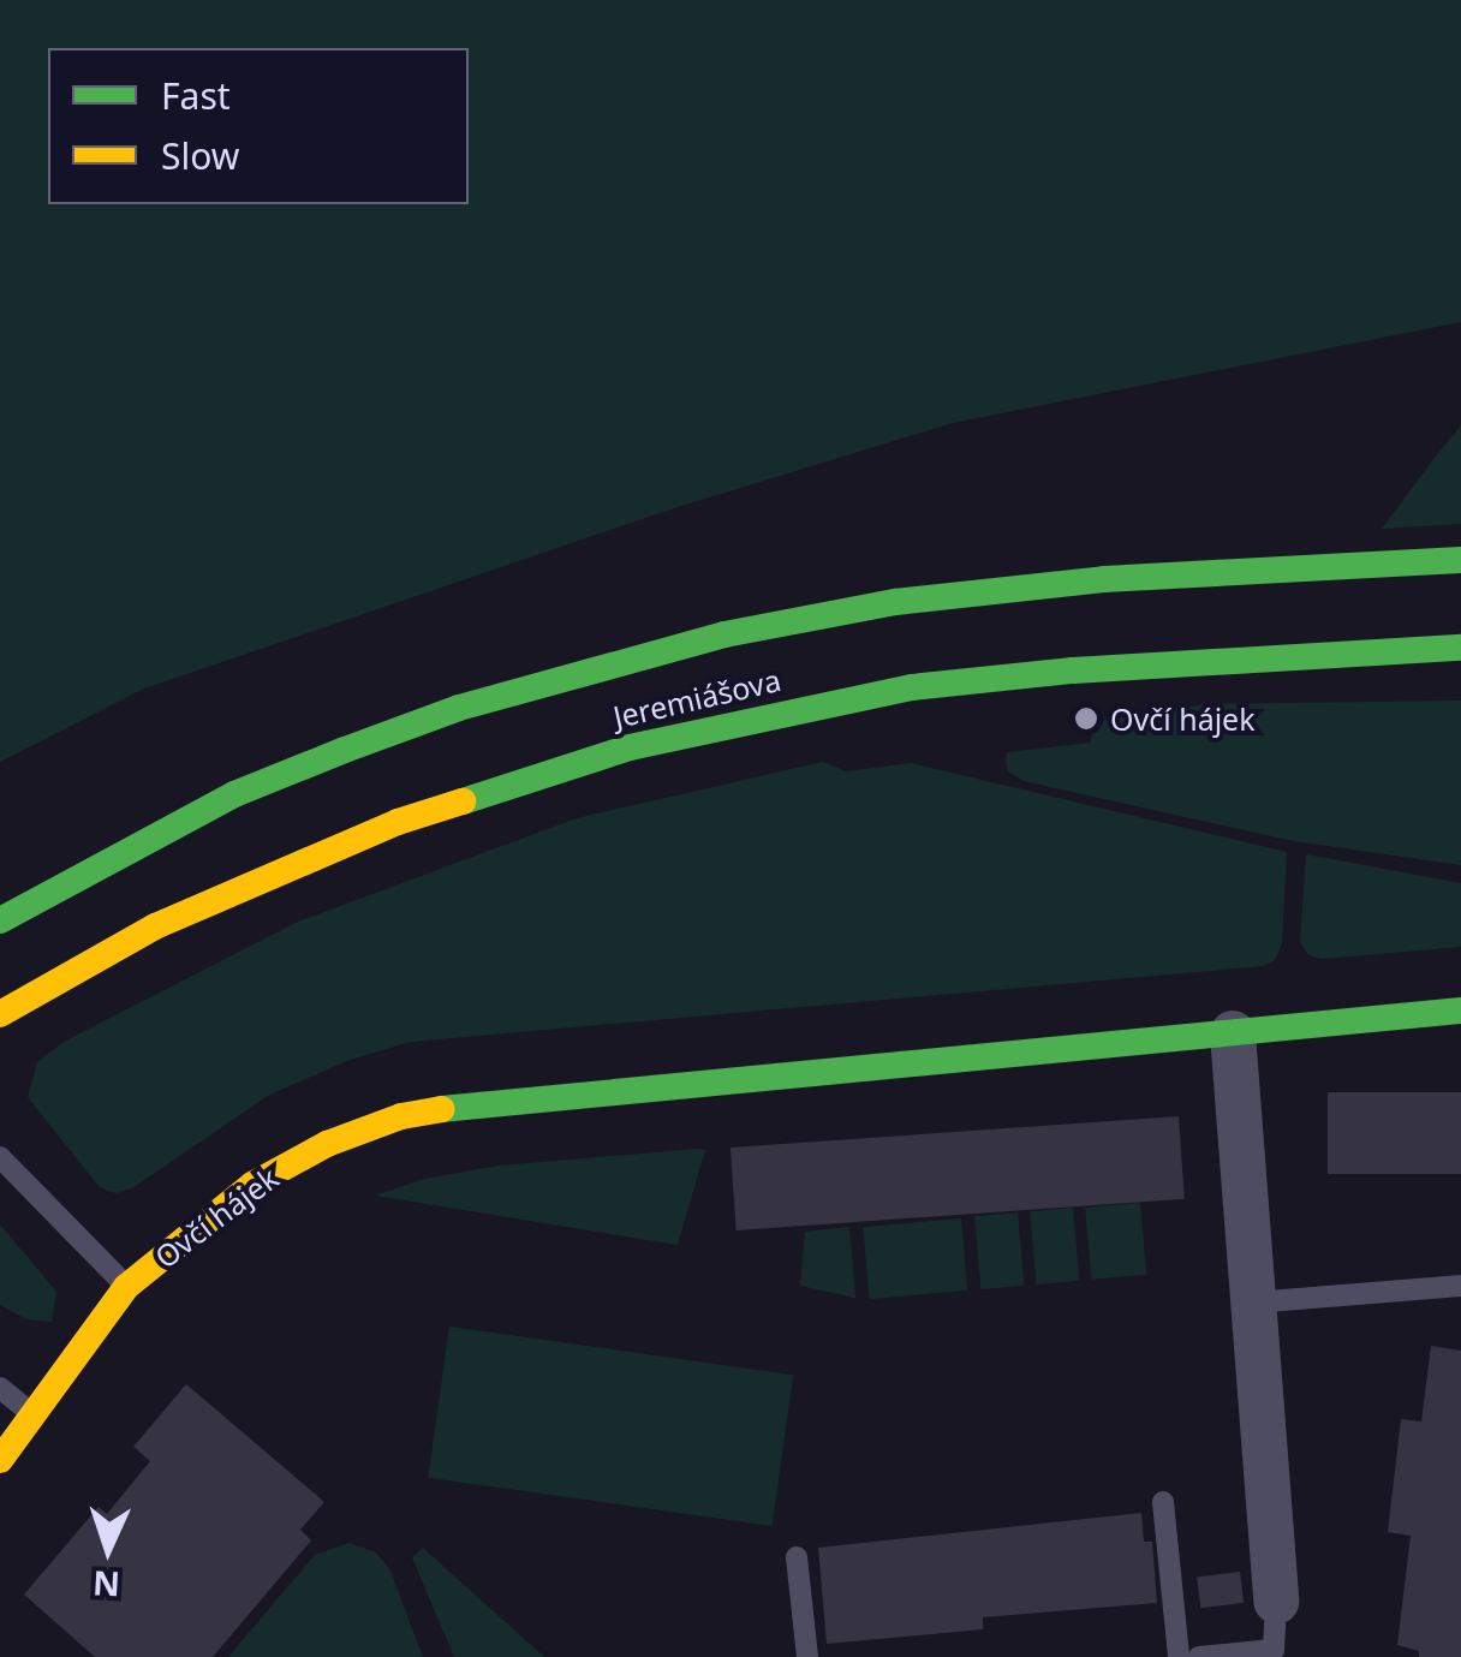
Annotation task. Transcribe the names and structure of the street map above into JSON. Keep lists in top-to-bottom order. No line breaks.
{"streets":{"main road":["Jeremiášova","Ovčí hájek"]},"places":["Ovčí hájek"],"legend":["Fast","Slow"],"north":"bottom"}
